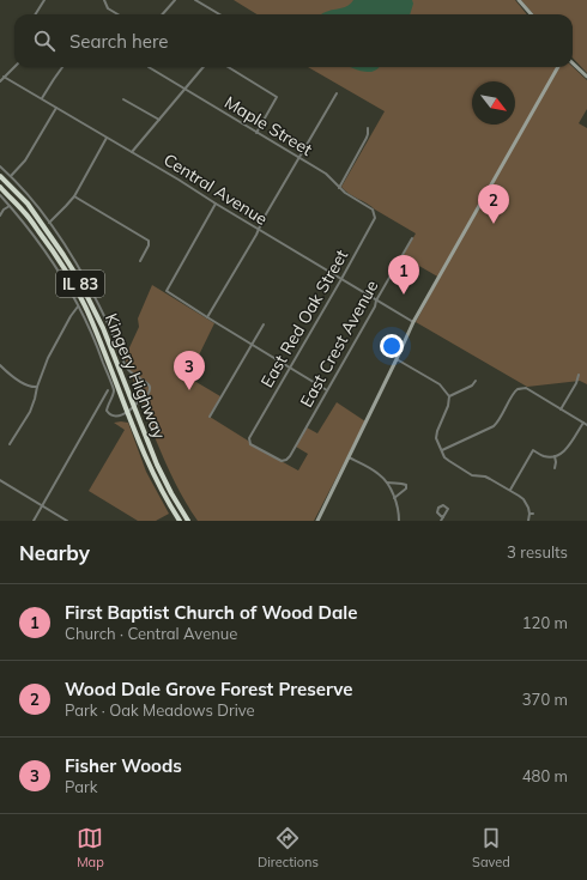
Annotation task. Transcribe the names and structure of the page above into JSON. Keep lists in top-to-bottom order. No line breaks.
{"streets":{"highway":["IL 83","Kingery Highway"],"street":["Maple Street","Central Avenue","East Red Oak Street","East Crest Avenue"]},"crossings":[["Maple Street","East Red Oak Street"],["Central Avenue","East Red Oak Street"],["Central Avenue","East Crest Avenue"],["East Red Oak Street","East Crest Avenue"]],"north":"bottom right","page":{"search":"Search here","pins":["2","1","3"],"heading":["Nearby","3 results"],"list":[{"mark":"1","name":"First Baptist Church of Wood Dale","note":"Church · Central Avenue","value":"120 m"},{"mark":"2","name":"Wood Dale Grove Forest Preserve","note":"Park · Oak Meadows Drive","value":"370 m"},{"mark":"3","name":"Fisher Woods","note":"Park","value":"480 m"}],"nav":["Map","Directions","Saved"]}}
